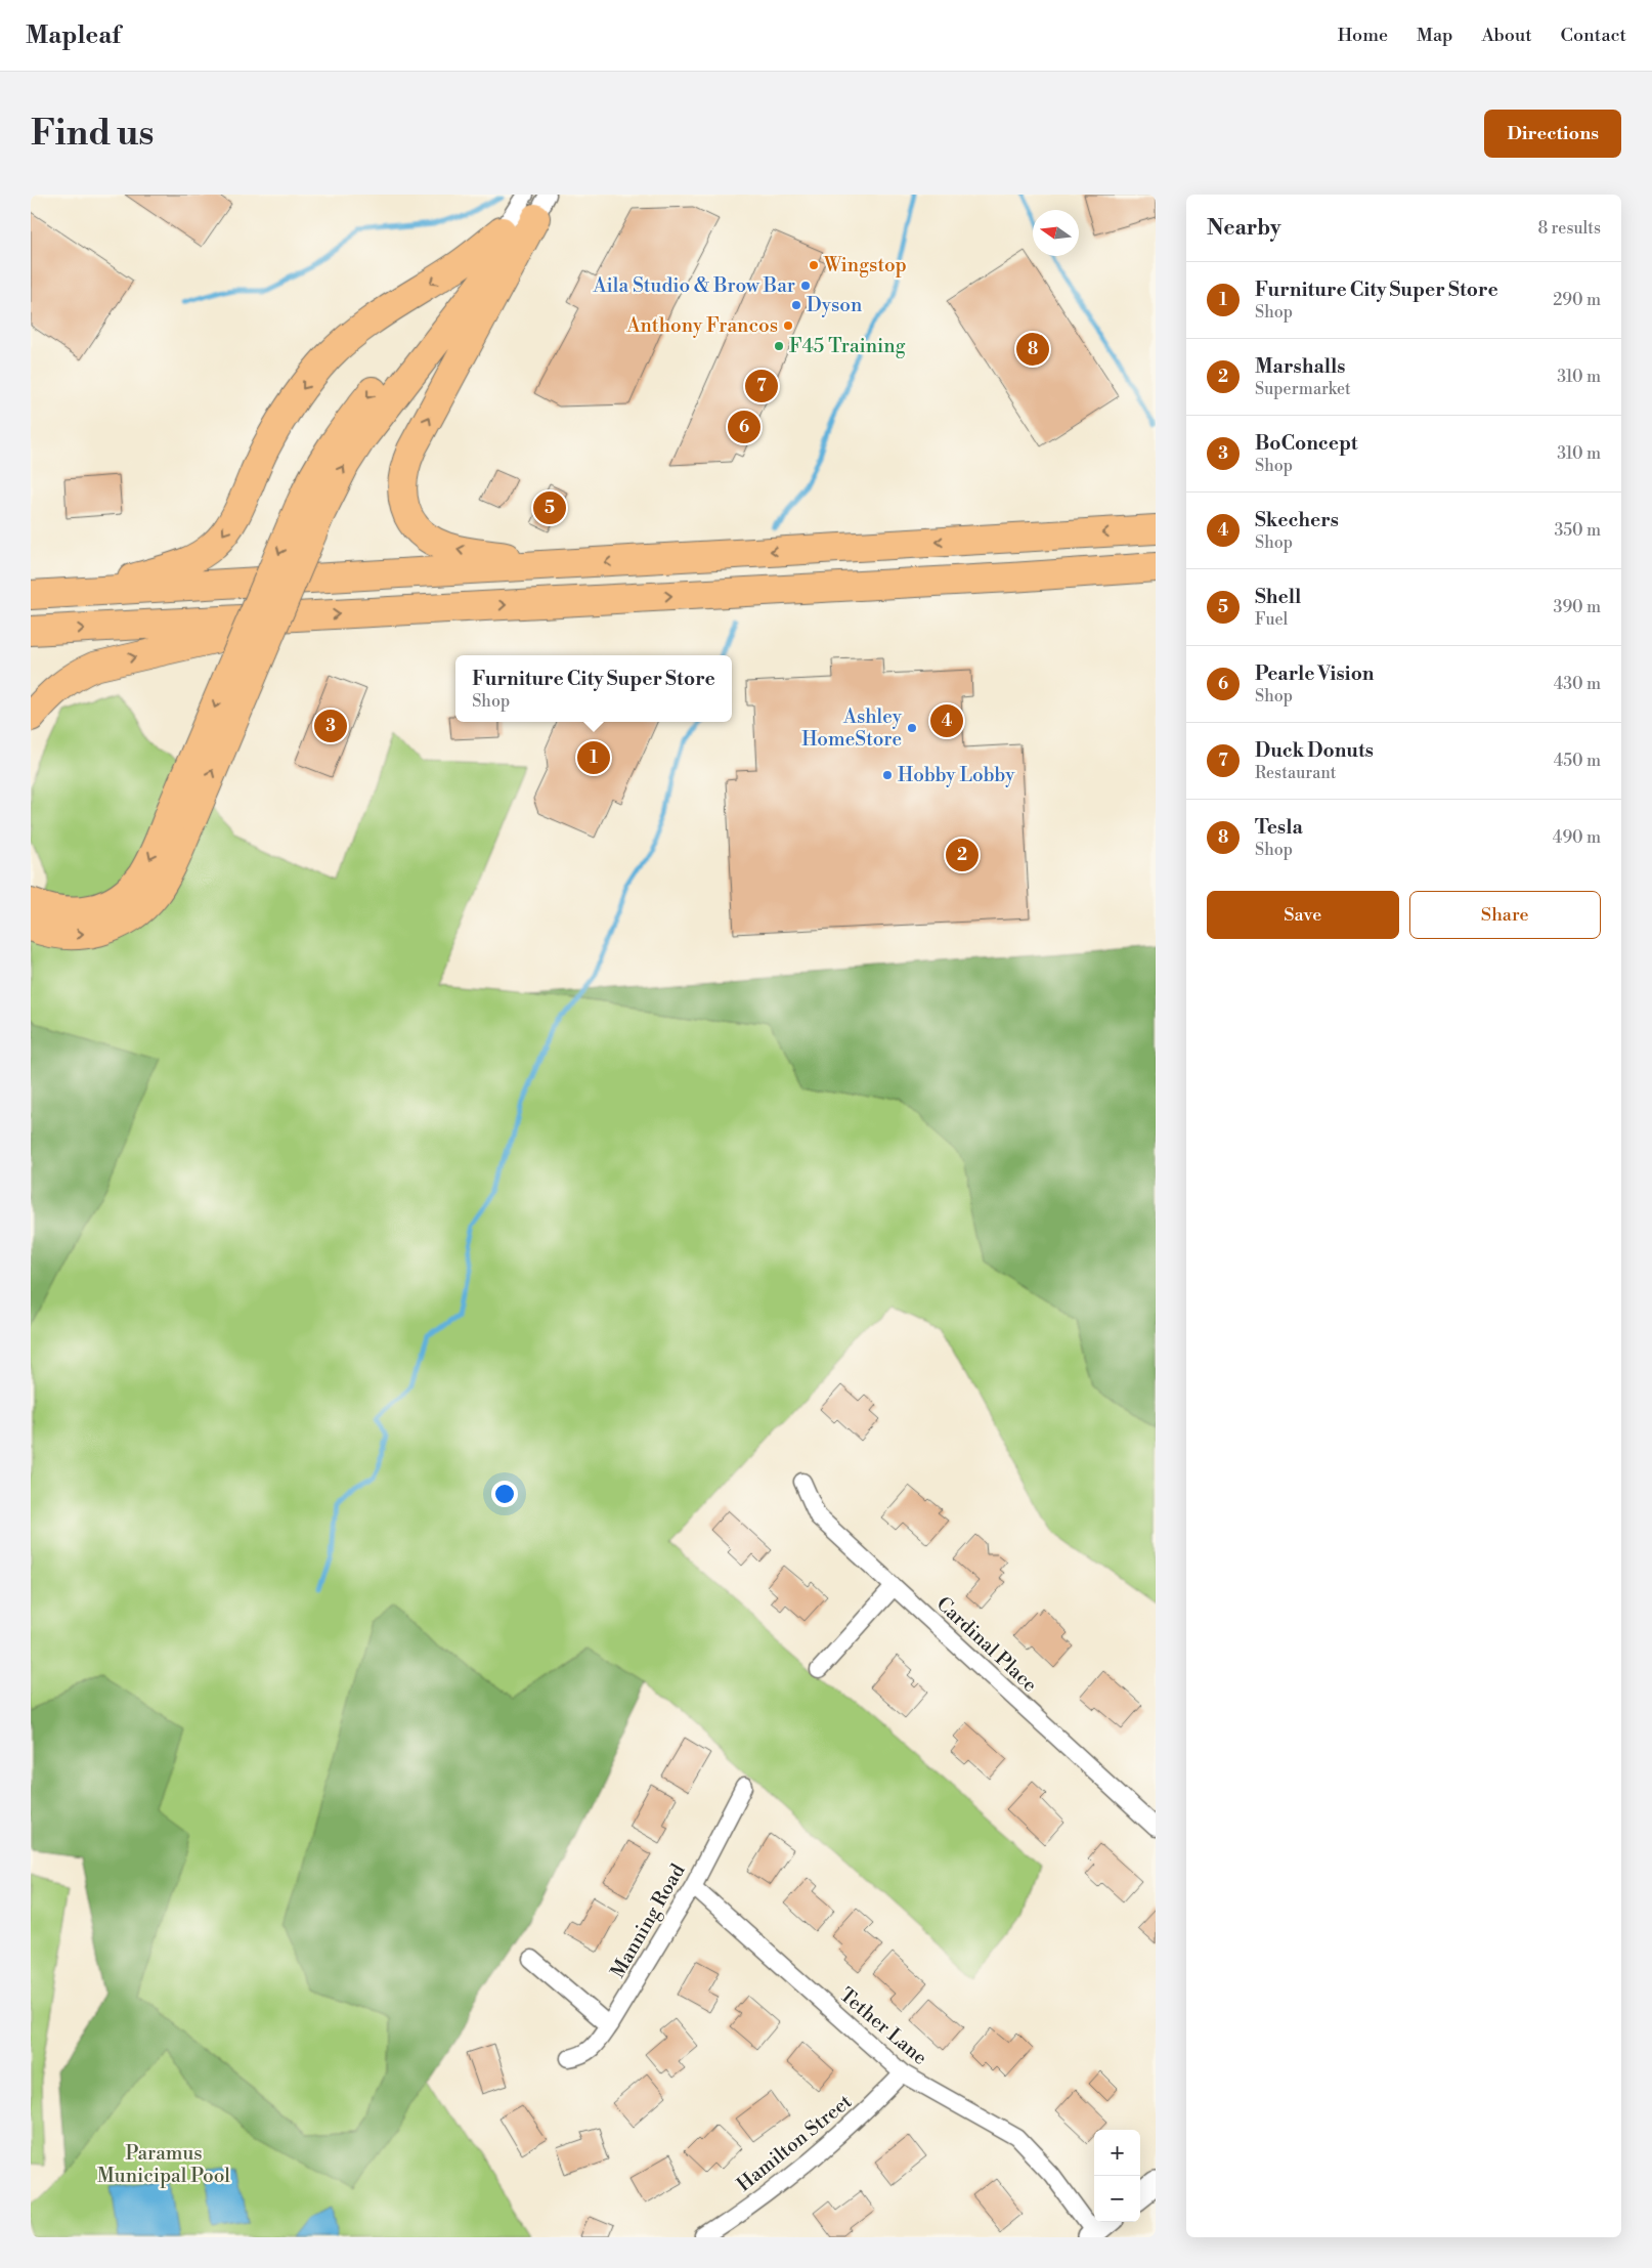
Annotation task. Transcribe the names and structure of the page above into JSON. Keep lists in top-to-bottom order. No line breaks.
{"streets":{"street":["Cardinal Place","Manning Road","Tether Lane","Hamilton Street"]},"crossings":[["Manning Road","Tether Lane"],["Tether Lane","Hamilton Street"]],"parks":["Paramus Municipal Pool"],"places":["Wingstop","Aila Studio & Brow Bar","Dyson","Anthony Francos","F45 Training","Ashley HomeStore","Hobby Lobby"],"north":"left","page":{"header":"Mapleaf","nav":["Home","Map","About","Contact"],"buttons":["Directions",["Save","Share"]],"title":"Find us","heading":["Nearby","8 results"],"list":[{"mark":"1","name":"Furniture City Super Store","note":"Shop","value":"290 m"},{"mark":"2","name":"Marshalls","note":"Supermarket","value":"310 m"},{"mark":"3","name":"BoConcept","note":"Shop","value":"310 m"},{"mark":"4","name":"Skechers","note":"Shop","value":"350 m"},{"mark":"5","name":"Shell","note":"Fuel","value":"390 m"},{"mark":"6","name":"Pearle Vision","note":"Shop","value":"430 m"},{"mark":"7","name":"Duck Donuts","note":"Restaurant","value":"450 m"},{"mark":"8","name":"Tesla","note":"Shop","value":"490 m"}],"pins":["8","7","6","5","4","3","1","2"],"popup":["Furniture City Super Store","Shop"],"map_buttons":["+","−"]}}
